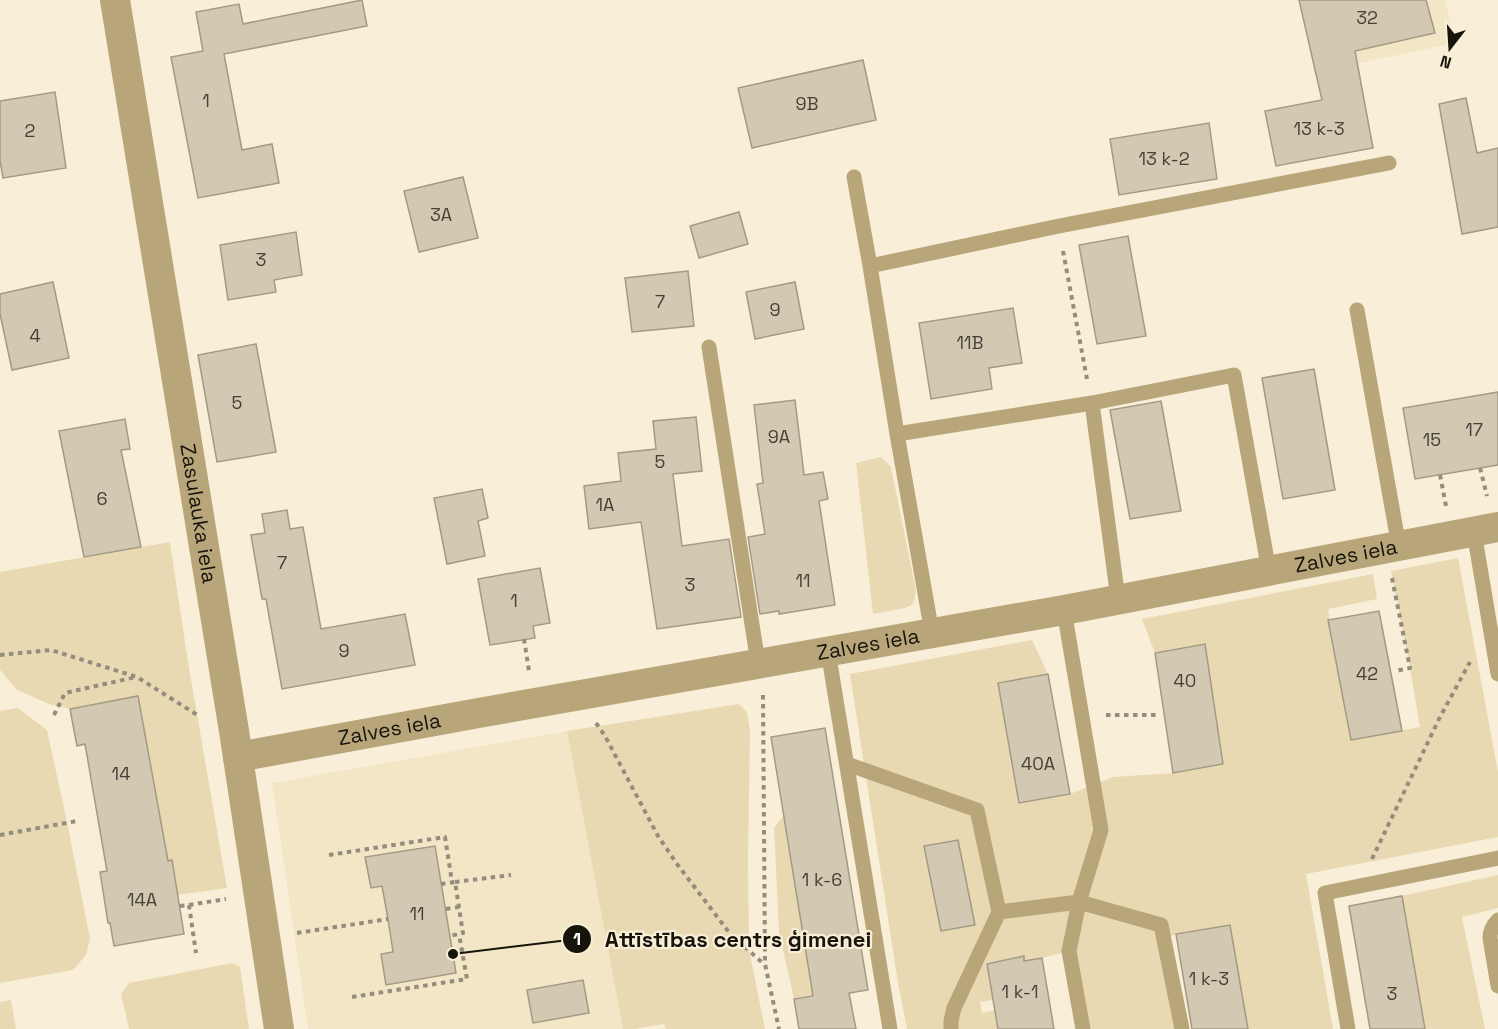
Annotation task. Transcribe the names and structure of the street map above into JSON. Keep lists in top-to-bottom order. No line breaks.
{"streets":{"street":["Zasulauka iela","Zalves iela"]},"crossings":[["Zasulauka iela","Zalves iela"]],"places":["Attīstības centrs ģimenei"],"house_numbers":["32","1","9B","13 k-3","2","13 k-2","3A","3","7","9","4","11B","5","17","9A","15","5","6","1A","7","11","3","1","9","42","40","40A","14","1 k-6","14A","11","1 k-3","1 k-1","3"],"north":"bottom"}
